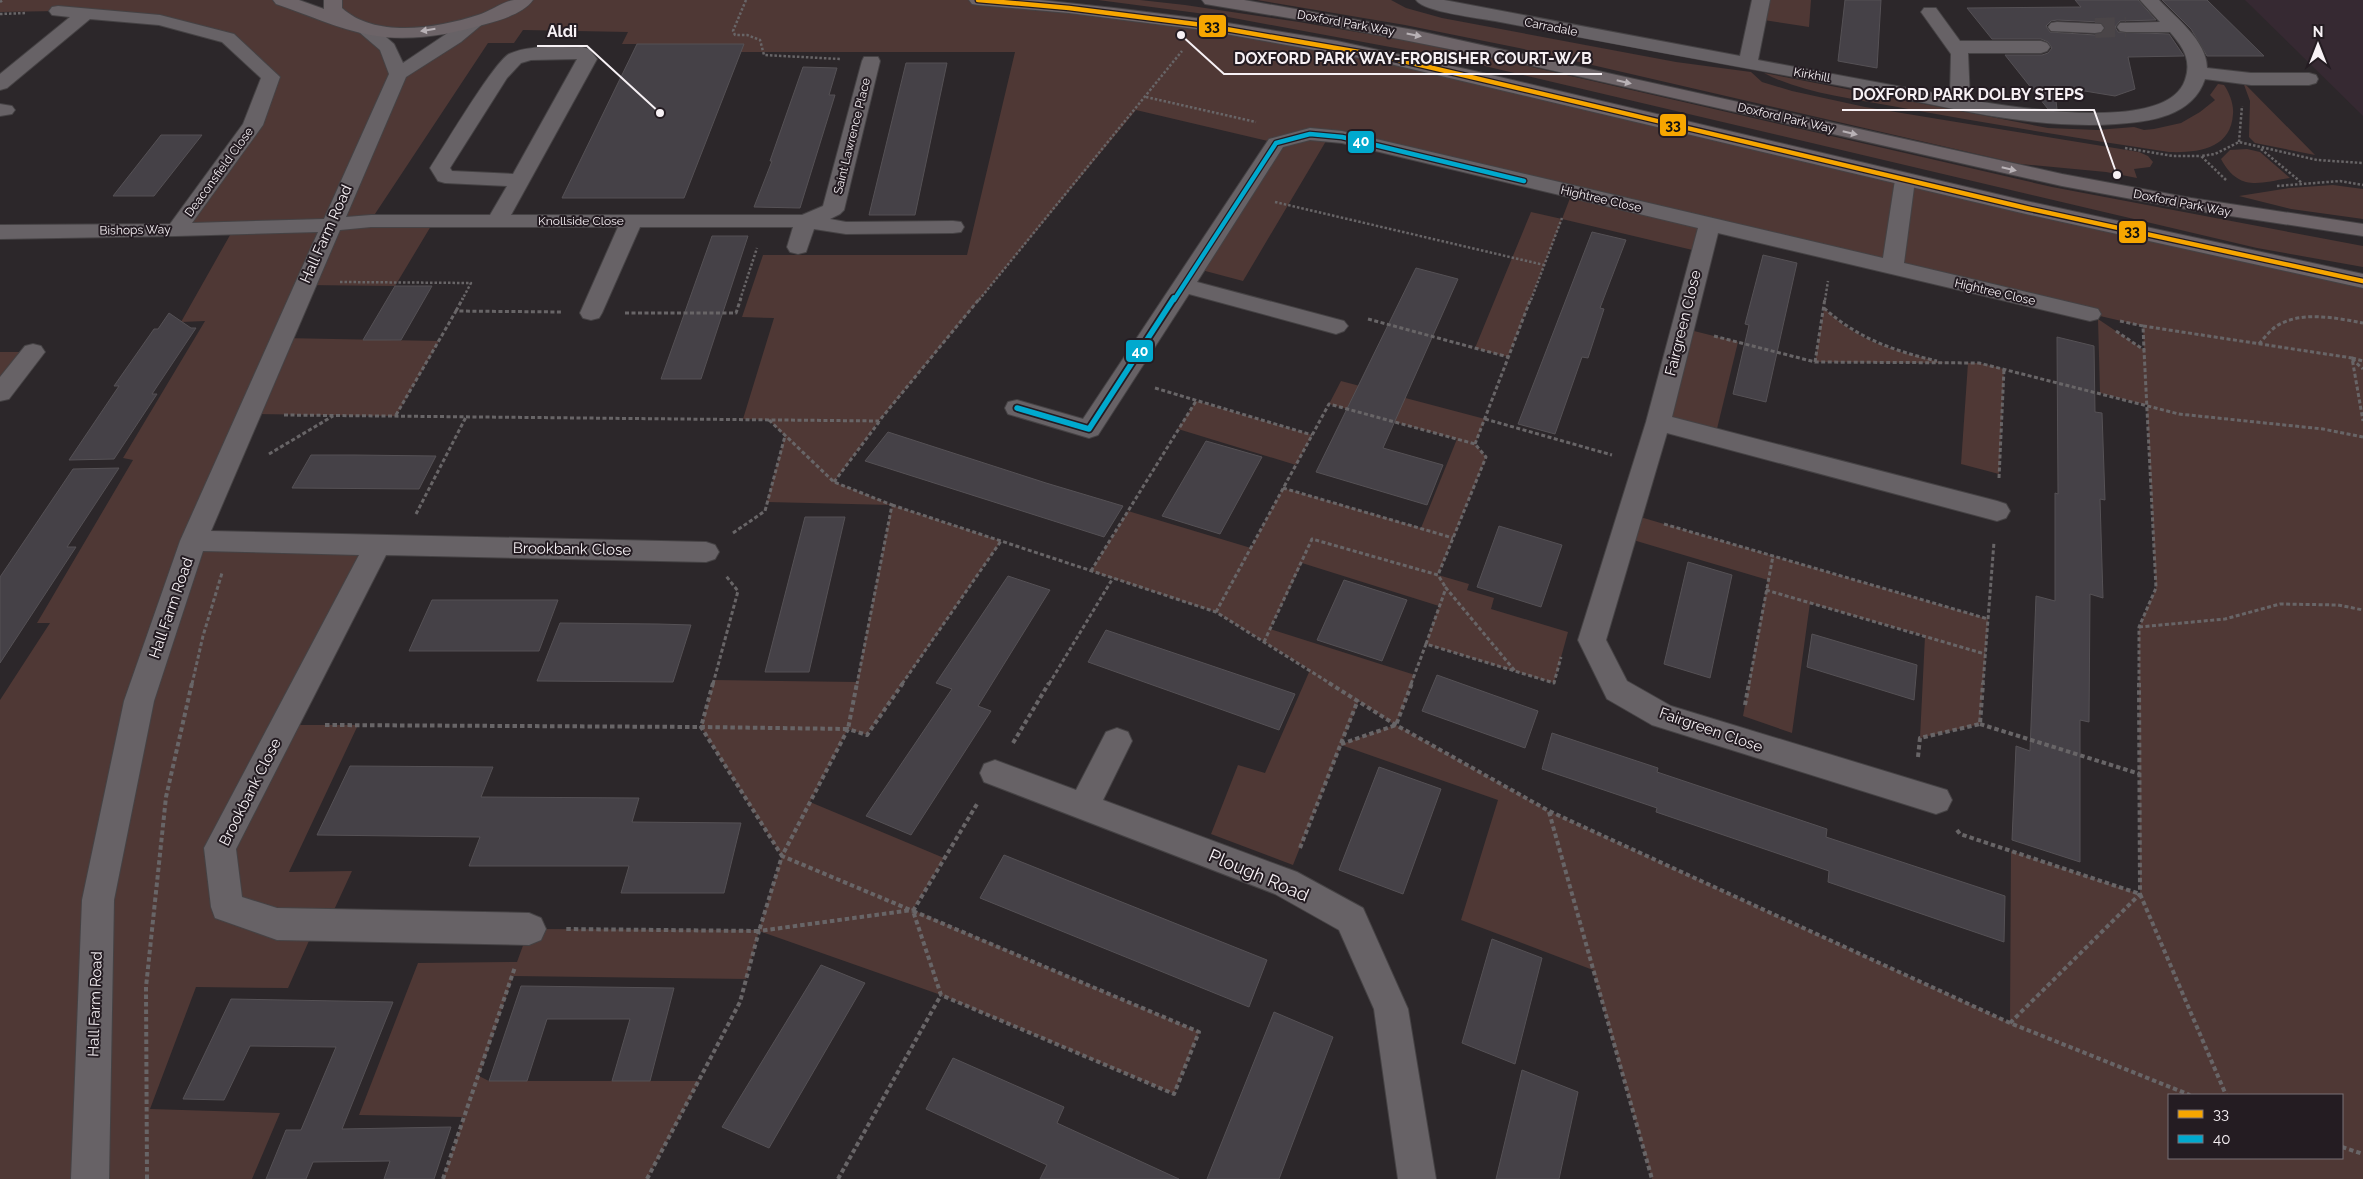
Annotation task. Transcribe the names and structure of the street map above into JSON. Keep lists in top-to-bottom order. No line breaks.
{"streets":{"main road":["Doxford Park Way"],"street":["Carradale","Kirkhill","Saint Lawrence Place","Deaconsfield Close","Hightree Close","Knollside Close","Bishops Way","Hall Farm Road","Fairgreen Close","Brookbank Close","Plough Road"]},"crossings":[["Carradale","Kirkhill"],["Saint Lawrence Place","Knollside Close"],["Deaconsfield Close","Bishops Way"],["Hightree Close","Fairgreen Close"],["Knollside Close","Bishops Way"],["Knollside Close","Hall Farm Road"],["Bishops Way","Hall Farm Road"],["Hall Farm Road","Brookbank Close"]],"places":["DOXFORD PARK WAY-FROBISHER COURT-W/B","Aldi","DOXFORD PARK DOLBY STEPS"],"lines":["transit line 33","transit line 40"],"legend":["33","40"],"north":"top"}
